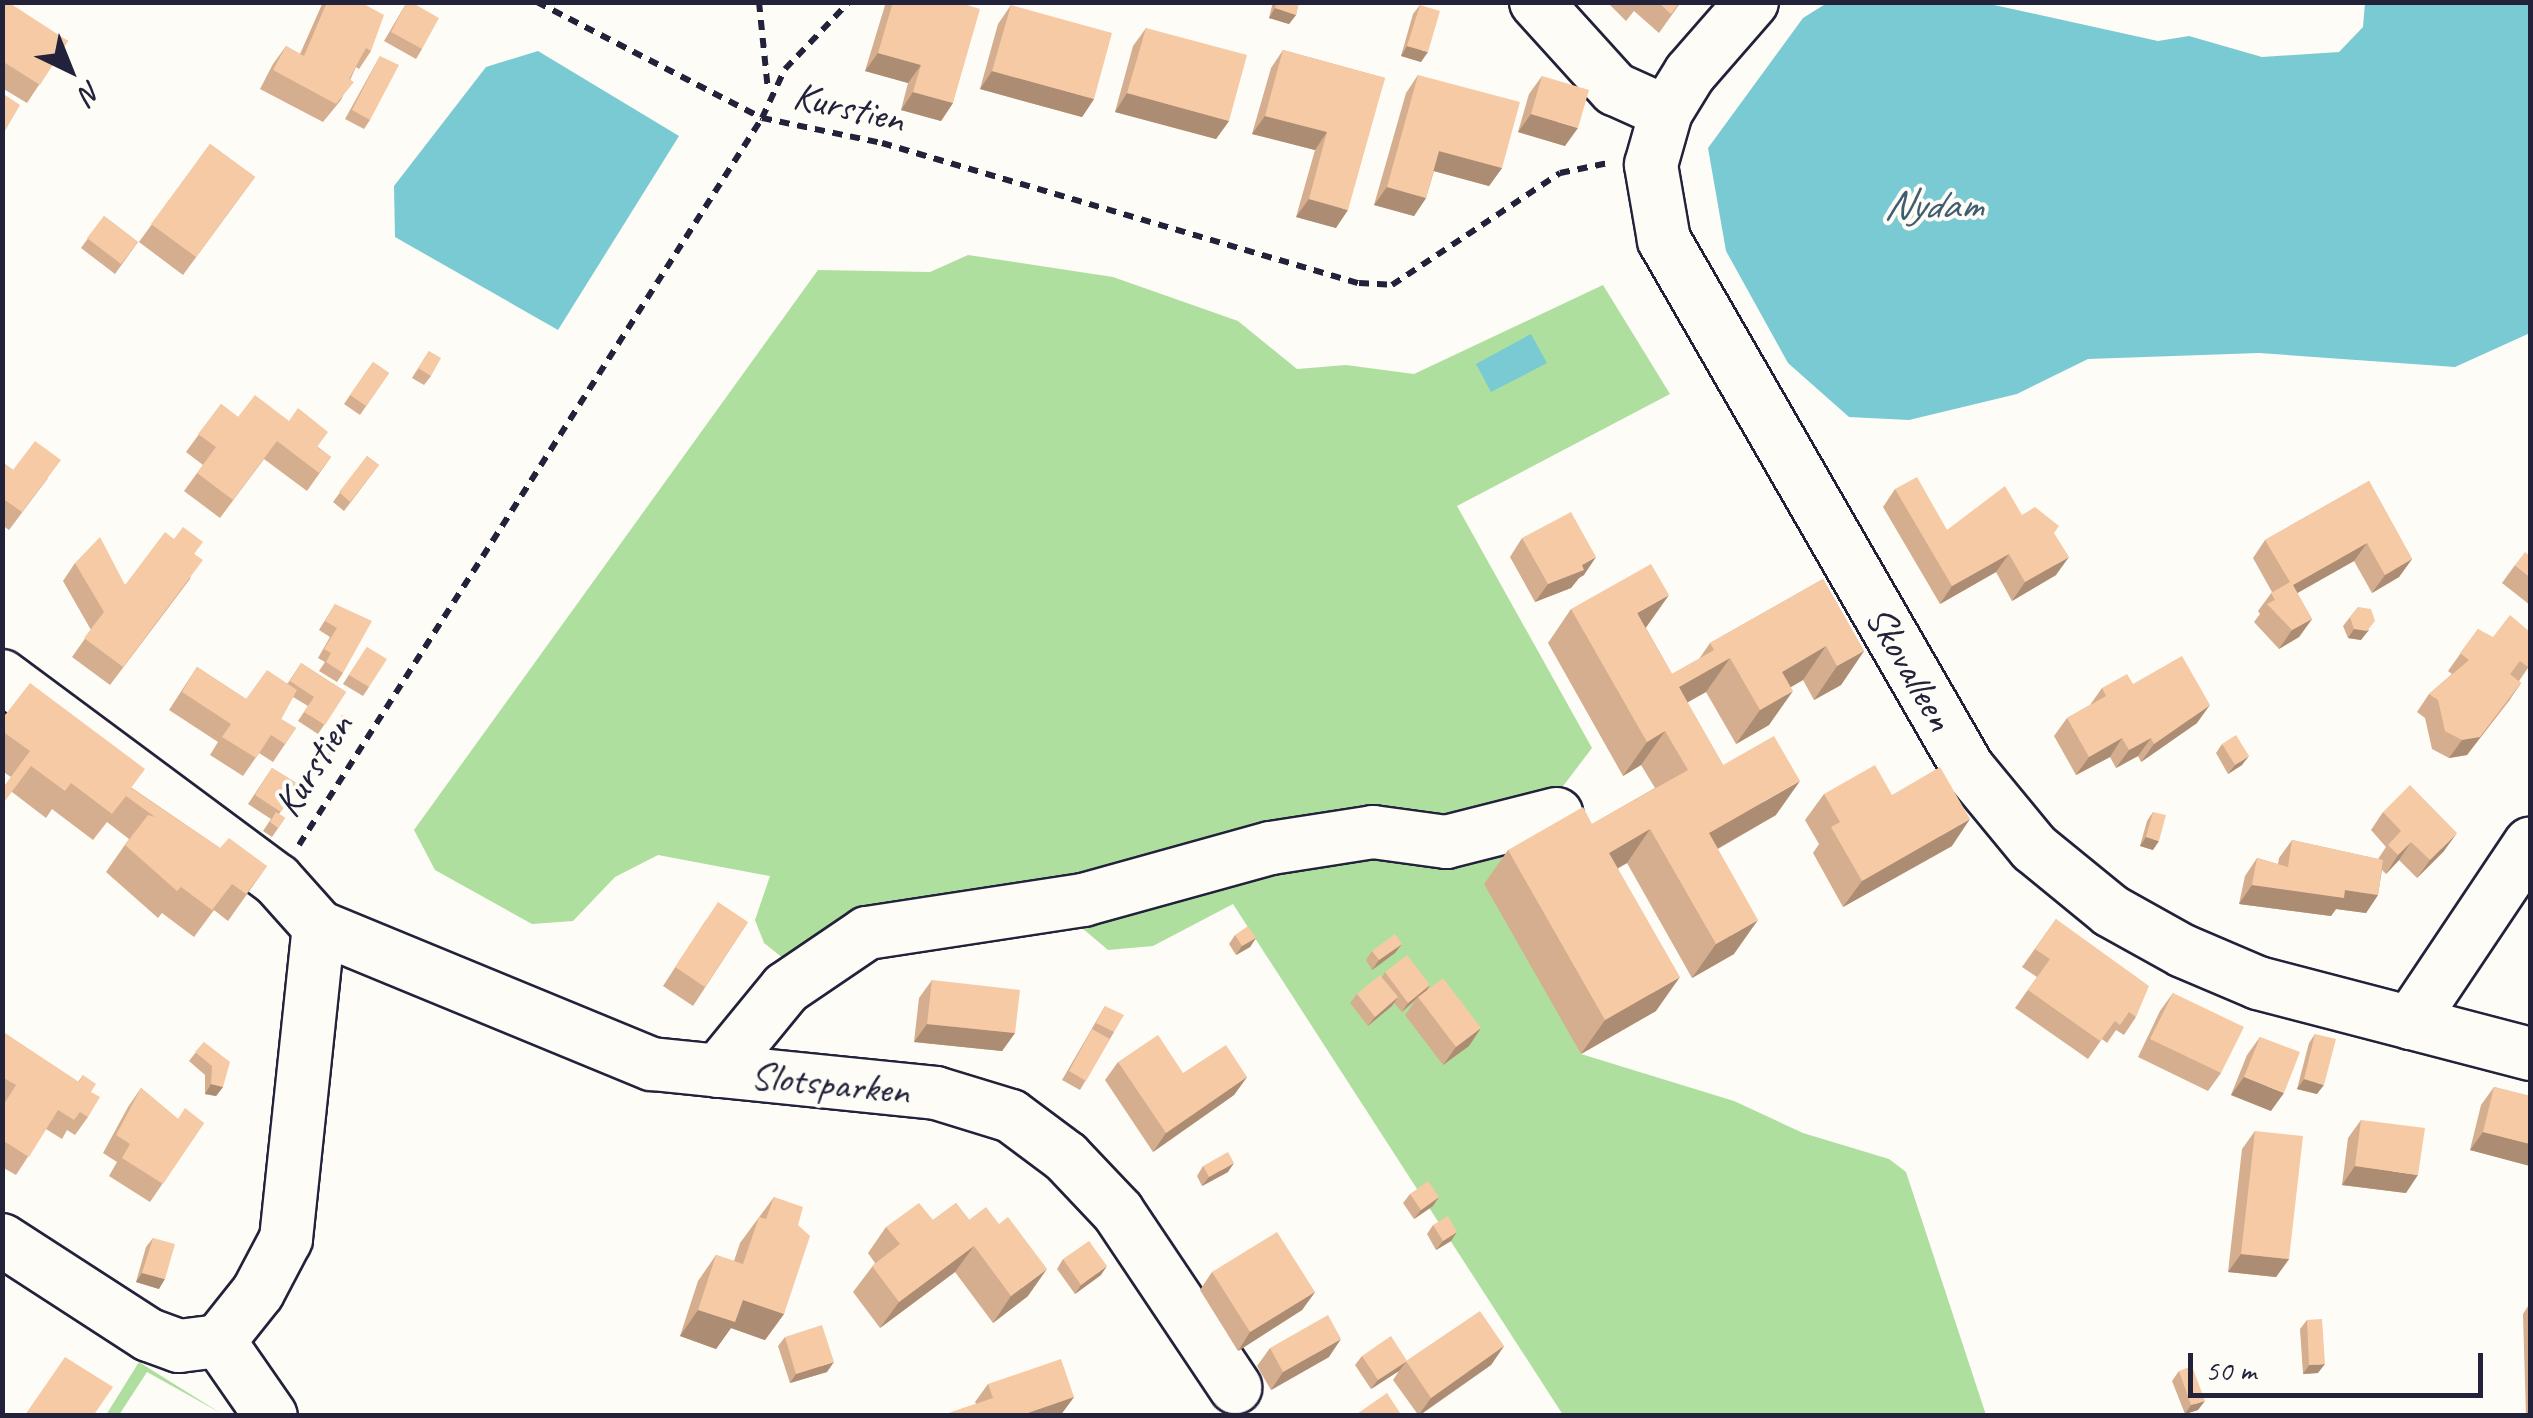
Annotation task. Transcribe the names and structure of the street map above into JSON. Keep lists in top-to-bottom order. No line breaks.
{"streets":{"street":["Skovalleen","Slotsparken"],"path":["Kurstien"]},"crossings":[["Kurstien","Skovalleen"],["Kurstien","Slotsparken"]],"water":["Nydam"],"scale_bar":"50 m","north":"bottom right"}
